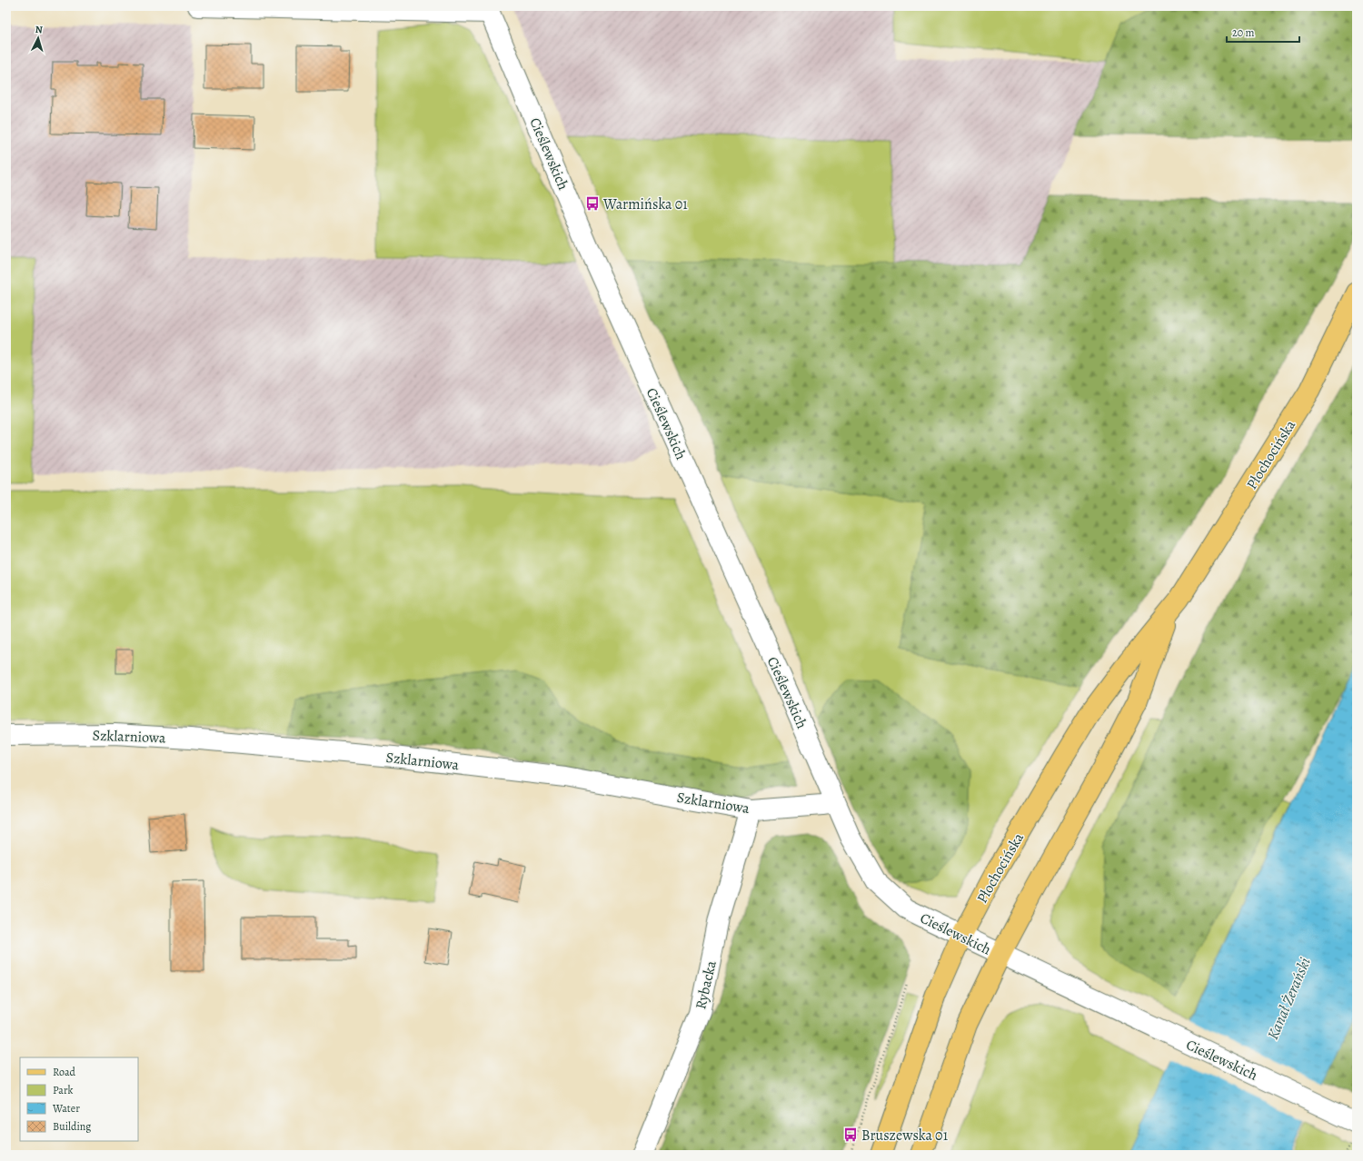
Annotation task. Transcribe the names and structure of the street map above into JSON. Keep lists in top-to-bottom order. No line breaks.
{"streets":{"main road":["Płochocińska"],"street":["Cieślewskich","Szklarniowa","Rybacka"]},"crossings":[["Cieślewskich","Płochocińska"],["Cieślewskich","Szklarniowa"],["Szklarniowa","Rybacka"]],"water":["Kanał Żerański"],"places":{"bus stop":["Warmińska 01","Bruszewska 01"]},"legend":["Road","Park","Water","Building"],"scale_bar":"20 m","north":"top"}
